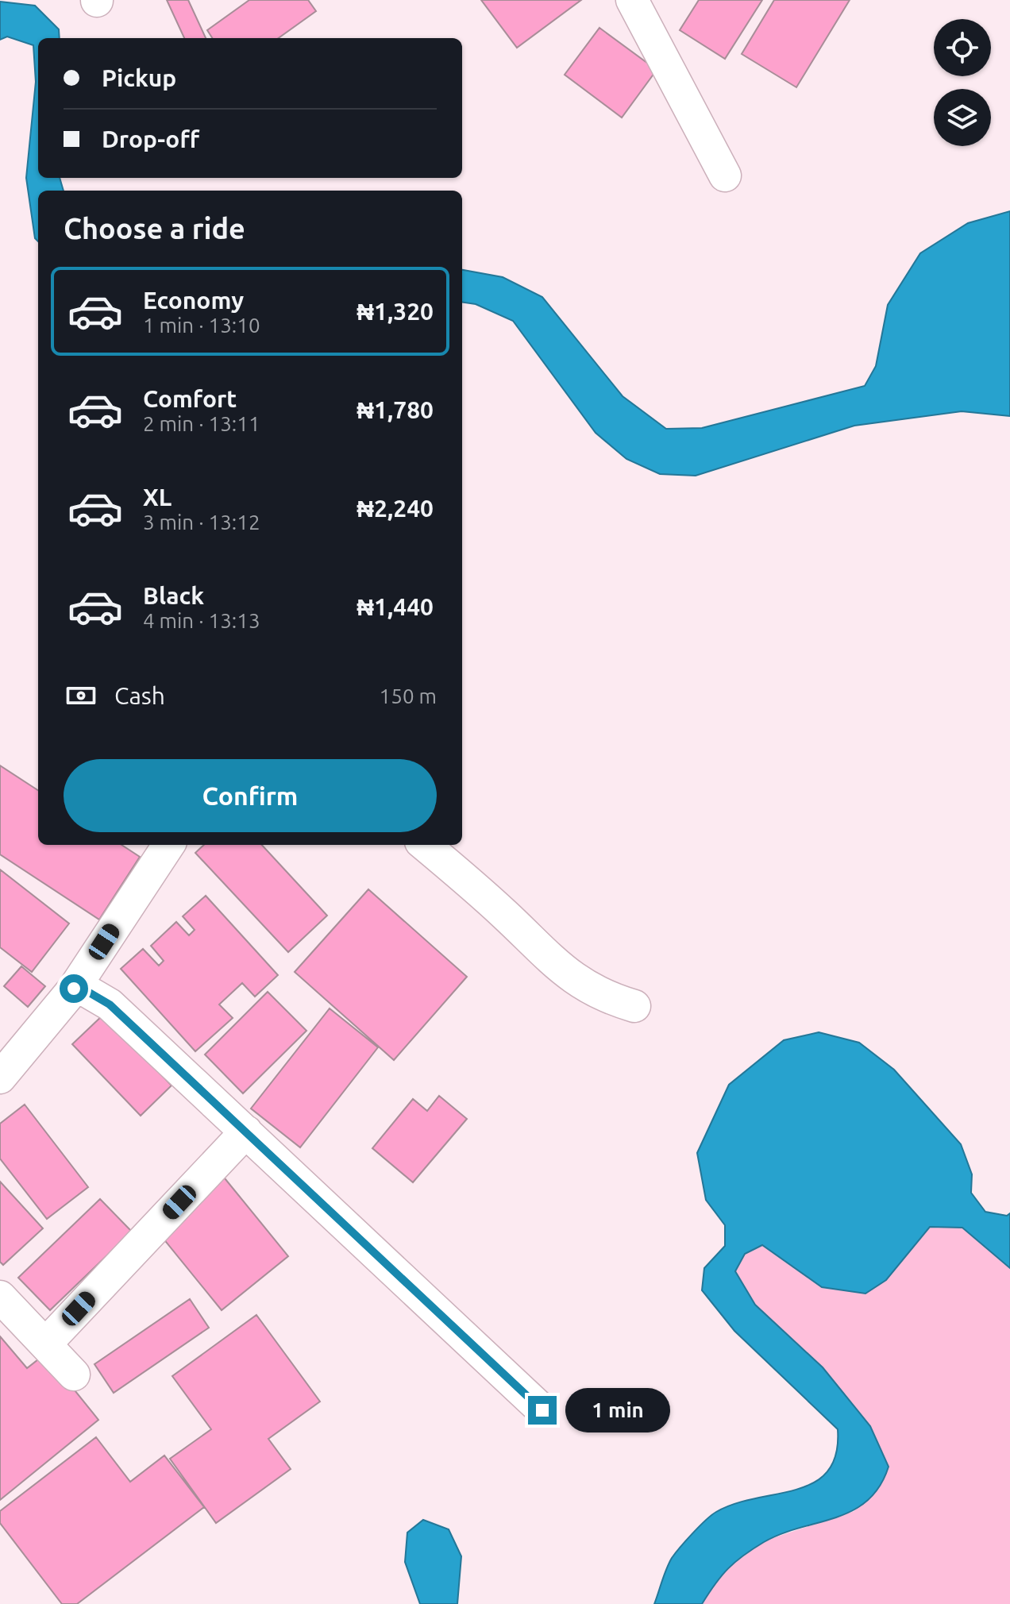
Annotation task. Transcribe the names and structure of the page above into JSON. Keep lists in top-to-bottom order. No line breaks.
{"page":{"banner":["Pickup","Drop-off"],"heading":"Choose a ride","list":[{"name":"Economy","note":"1 min · 13:10","value":"₦1,320"},{"name":"Comfort","note":"2 min · 13:11","value":"₦1,780"},{"name":"XL","note":"3 min · 13:12","value":"₦2,240"},{"name":"Black","note":"4 min · 13:13","value":"₦1,440"}],"pay":["Cash","150 m"],"buttons":"Confirm","bubble":"1 min"}}
